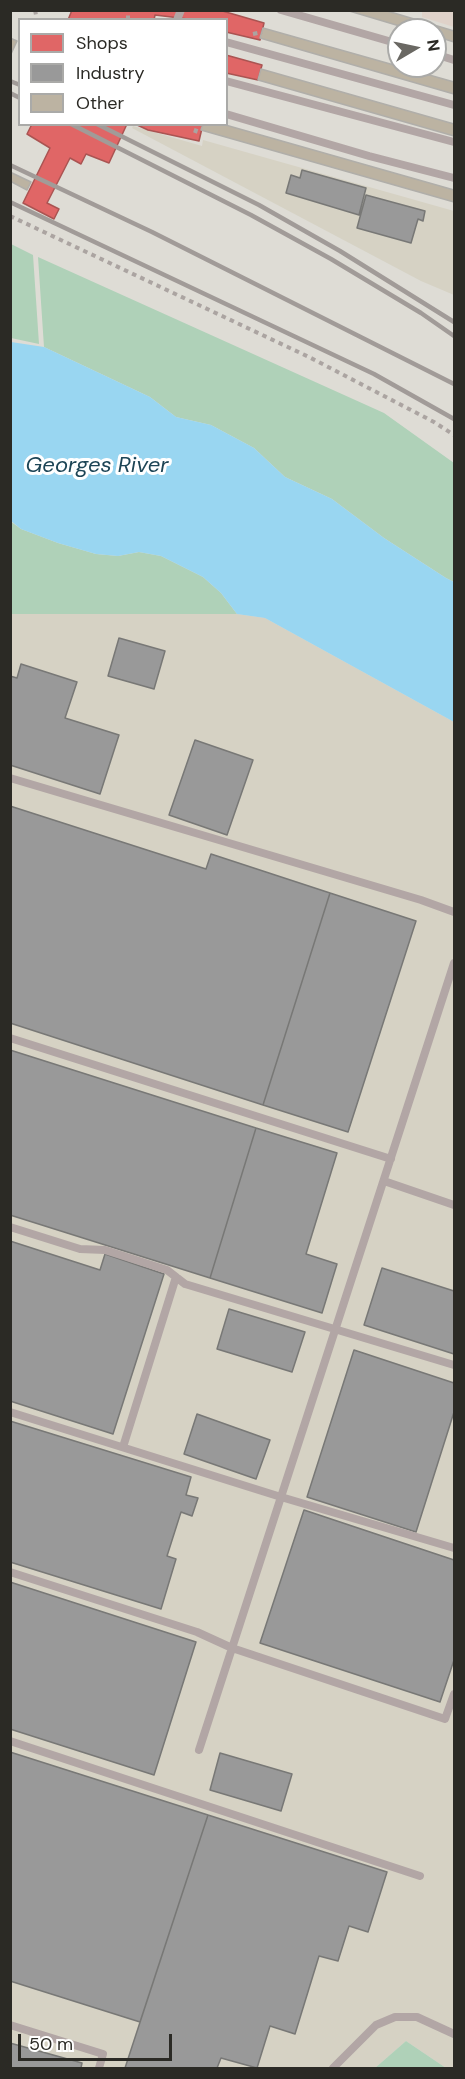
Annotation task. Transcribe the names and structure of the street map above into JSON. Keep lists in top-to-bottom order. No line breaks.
{"water":["Georges River"],"legend":["Shops","Industry","Other"],"scale_bar":"50 m","north":"right"}
